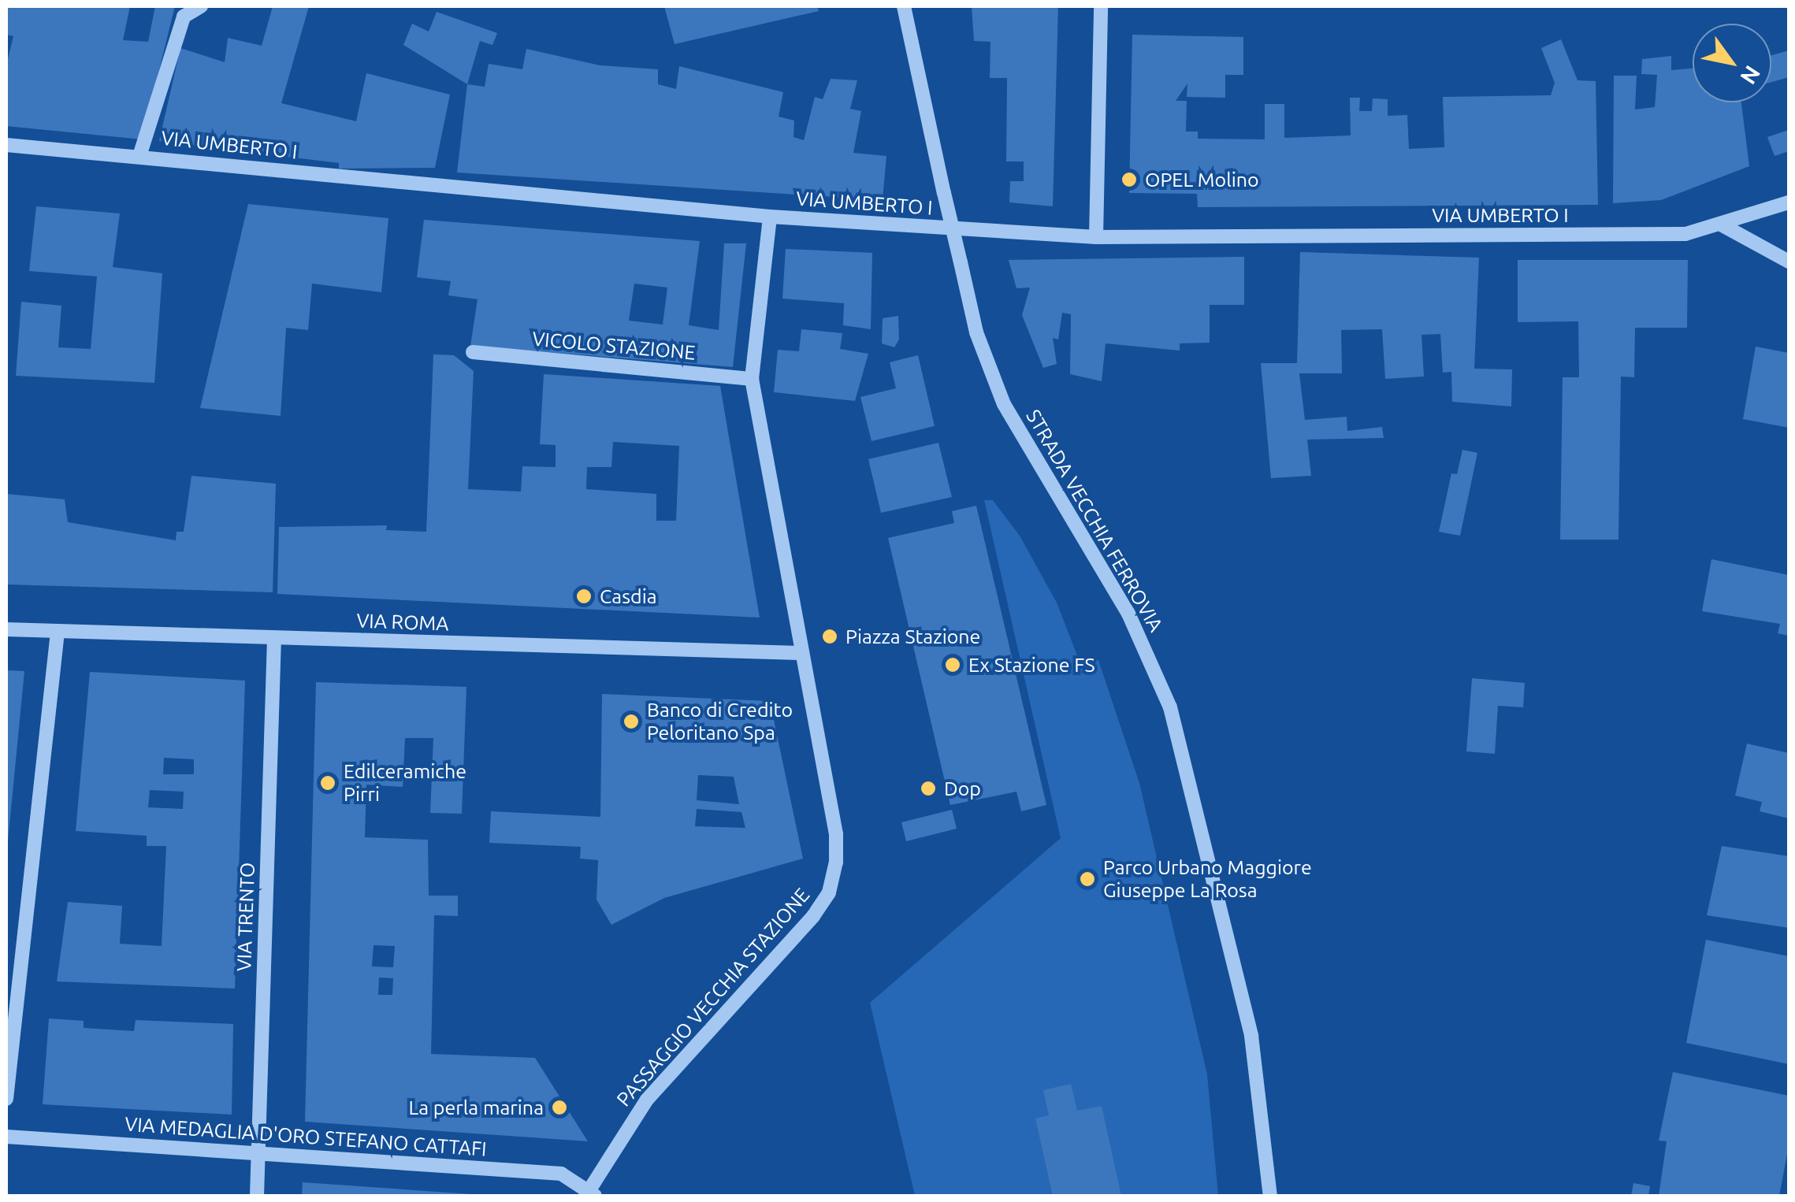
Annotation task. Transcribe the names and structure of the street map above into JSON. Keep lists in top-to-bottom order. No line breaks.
{"streets":{"street":["VIA UMBERTO I","VICOLO STAZIONE","STRADA VECCHIA FERROVIA","VIA ROMA","VIA TRENTO","PASSAGGIO VECCHIA STAZIONE","VIA MEDAGLIA D'ORO STEFANO CATTAFI"]},"crossings":[["VIA UMBERTO I","PASSAGGIO VECCHIA STAZIONE"],["VICOLO STAZIONE","PASSAGGIO VECCHIA STAZIONE"],["VIA ROMA","VIA TRENTO"],["VIA ROMA","PASSAGGIO VECCHIA STAZIONE"],["VIA TRENTO","VIA MEDAGLIA D'ORO STEFANO CATTAFI"],["PASSAGGIO VECCHIA STAZIONE","VIA MEDAGLIA D'ORO STEFANO CATTAFI"]],"places":["OPEL Molino","Casdia","Piazza Stazione","Ex Stazione FS","Banco di Credito Peloritano Spa","Edilceramiche Pirri","Dop","Parco Urbano Maggiore Giuseppe La Rosa","La perla marina"],"north":"bottom right"}
